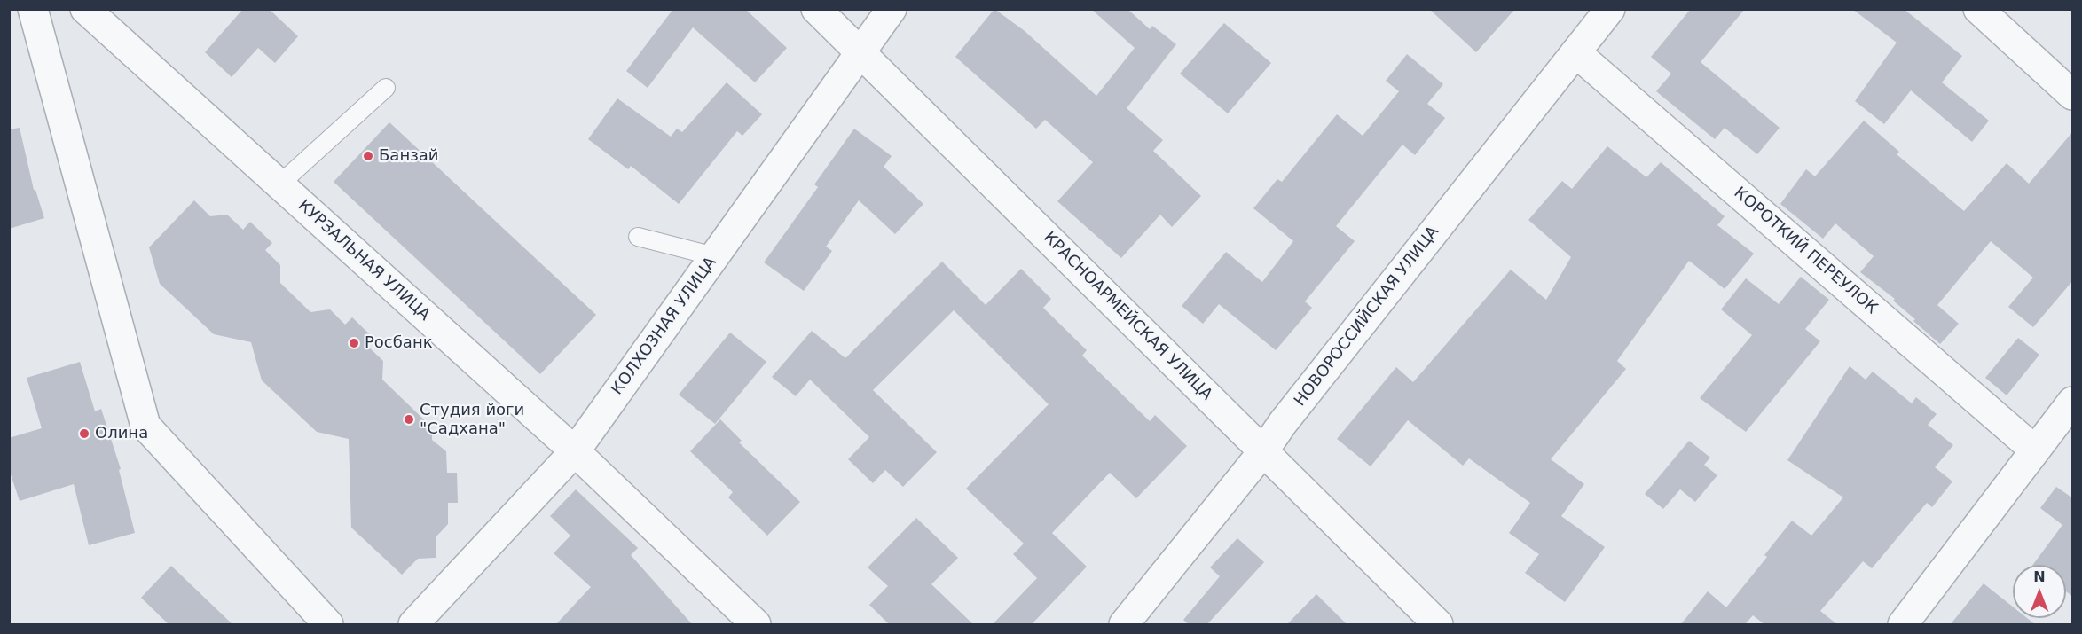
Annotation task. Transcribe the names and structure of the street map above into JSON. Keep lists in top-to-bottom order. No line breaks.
{"streets":{"street":["КОРОТКИЙ ПЕРЕУЛОК","КУРЗАЛЬНАЯ УЛИЦА","КРАСНОАРМЕЙСКАЯ УЛИЦА","НОВОРОССИЙСКАЯ УЛИЦА","КОЛХОЗНАЯ УЛИЦА"]},"crossings":[["КОРОТКИЙ ПЕРЕУЛОК","НОВОРОССИЙСКАЯ УЛИЦА"],["КУРЗАЛЬНАЯ УЛИЦА","КОЛХОЗНАЯ УЛИЦА"],["КРАСНОАРМЕЙСКАЯ УЛИЦА","НОВОРОССИЙСКАЯ УЛИЦА"],["КРАСНОАРМЕЙСКАЯ УЛИЦА","КОЛХОЗНАЯ УЛИЦА"]],"places":["Банзай","Росбанк","Студия йоги \"Садхана\"","Олина"],"north":"top"}
